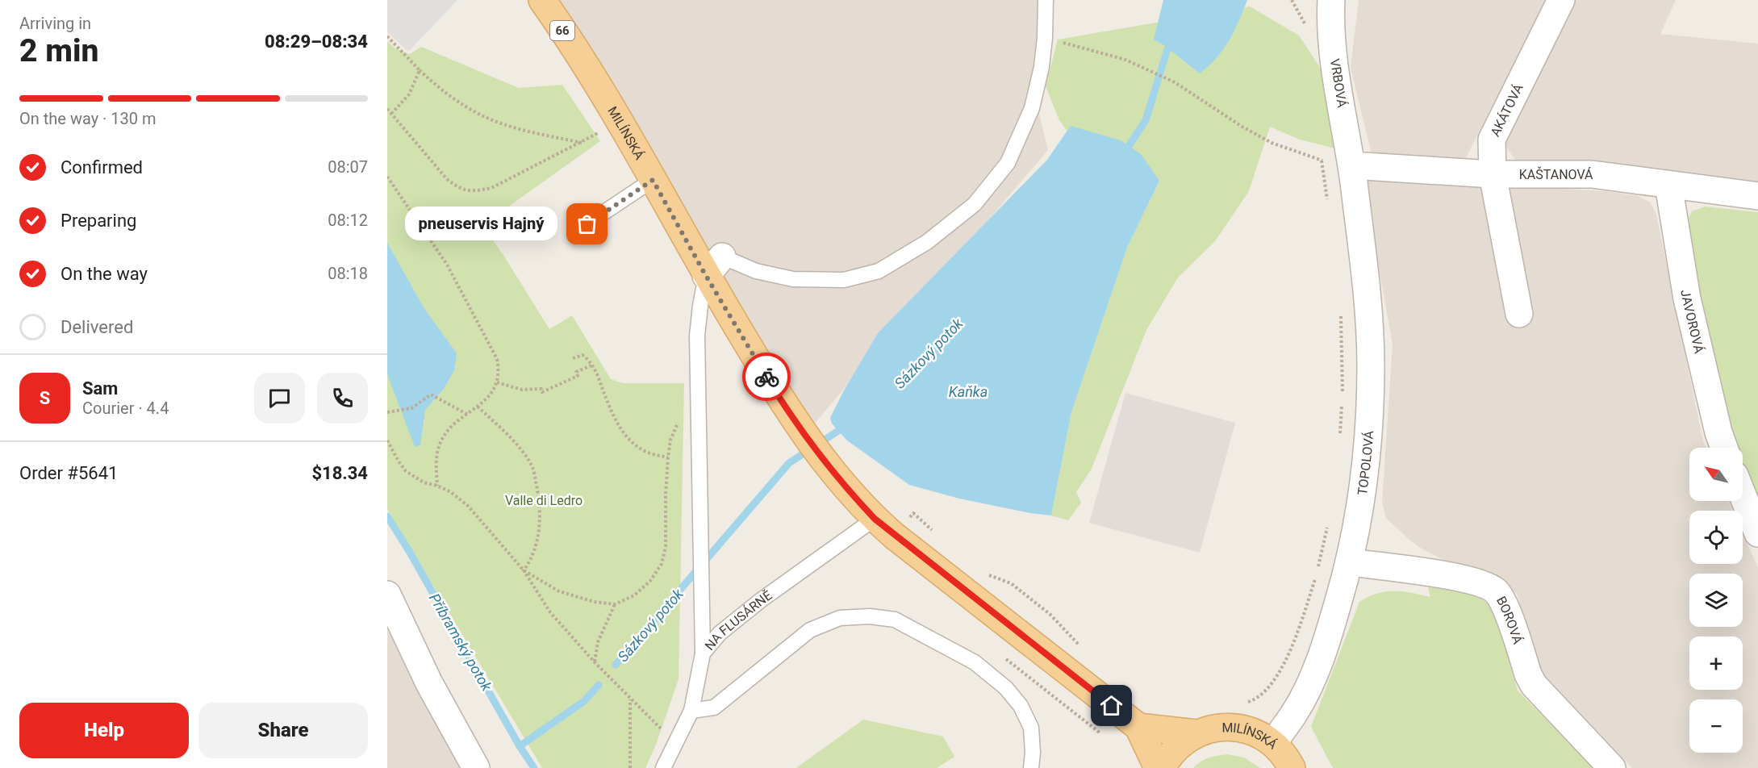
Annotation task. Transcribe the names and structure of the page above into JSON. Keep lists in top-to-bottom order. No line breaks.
{"streets":{"main road":["66","MILÍNSKÁ"],"street":["VRBOVÁ","AKÁTOVÁ","KAŠTANOVÁ","JAVOROVÁ","TOPOLOVÁ","BOROVÁ"],"lane":["NA FLUSÁRNĚ"]},"crossings":[["VRBOVÁ","KAŠTANOVÁ"],["VRBOVÁ","TOPOLOVÁ"],["AKÁTOVÁ","KAŠTANOVÁ"],["MILÍNSKÁ","TOPOLOVÁ"],["MILÍNSKÁ","NA FLUSÁRNĚ"],["KAŠTANOVÁ","JAVOROVÁ"],["KAŠTANOVÁ","TOPOLOVÁ"],["TOPOLOVÁ","BOROVÁ"]],"water":["Sázkový potok","Kaňka","Příbramský potok"],"parks":["Valle di Ledro"],"places":["pneuservis Hajný"],"north":"top left","page":{"heading":["2 min","Arriving in","08:29–08:34"],"panel":["Sam","Courier · 4.4","Order #5641","$18.34"],"bar":"On the way · 130 m","list":[["Confirmed","08:07"],["Preparing","08:12"],["On the way","08:18"],"Delivered"],"bubble":"pneuservis Hajný","round":"S","map_buttons":["+","−"],"buttons":["Help","Share"]}}
